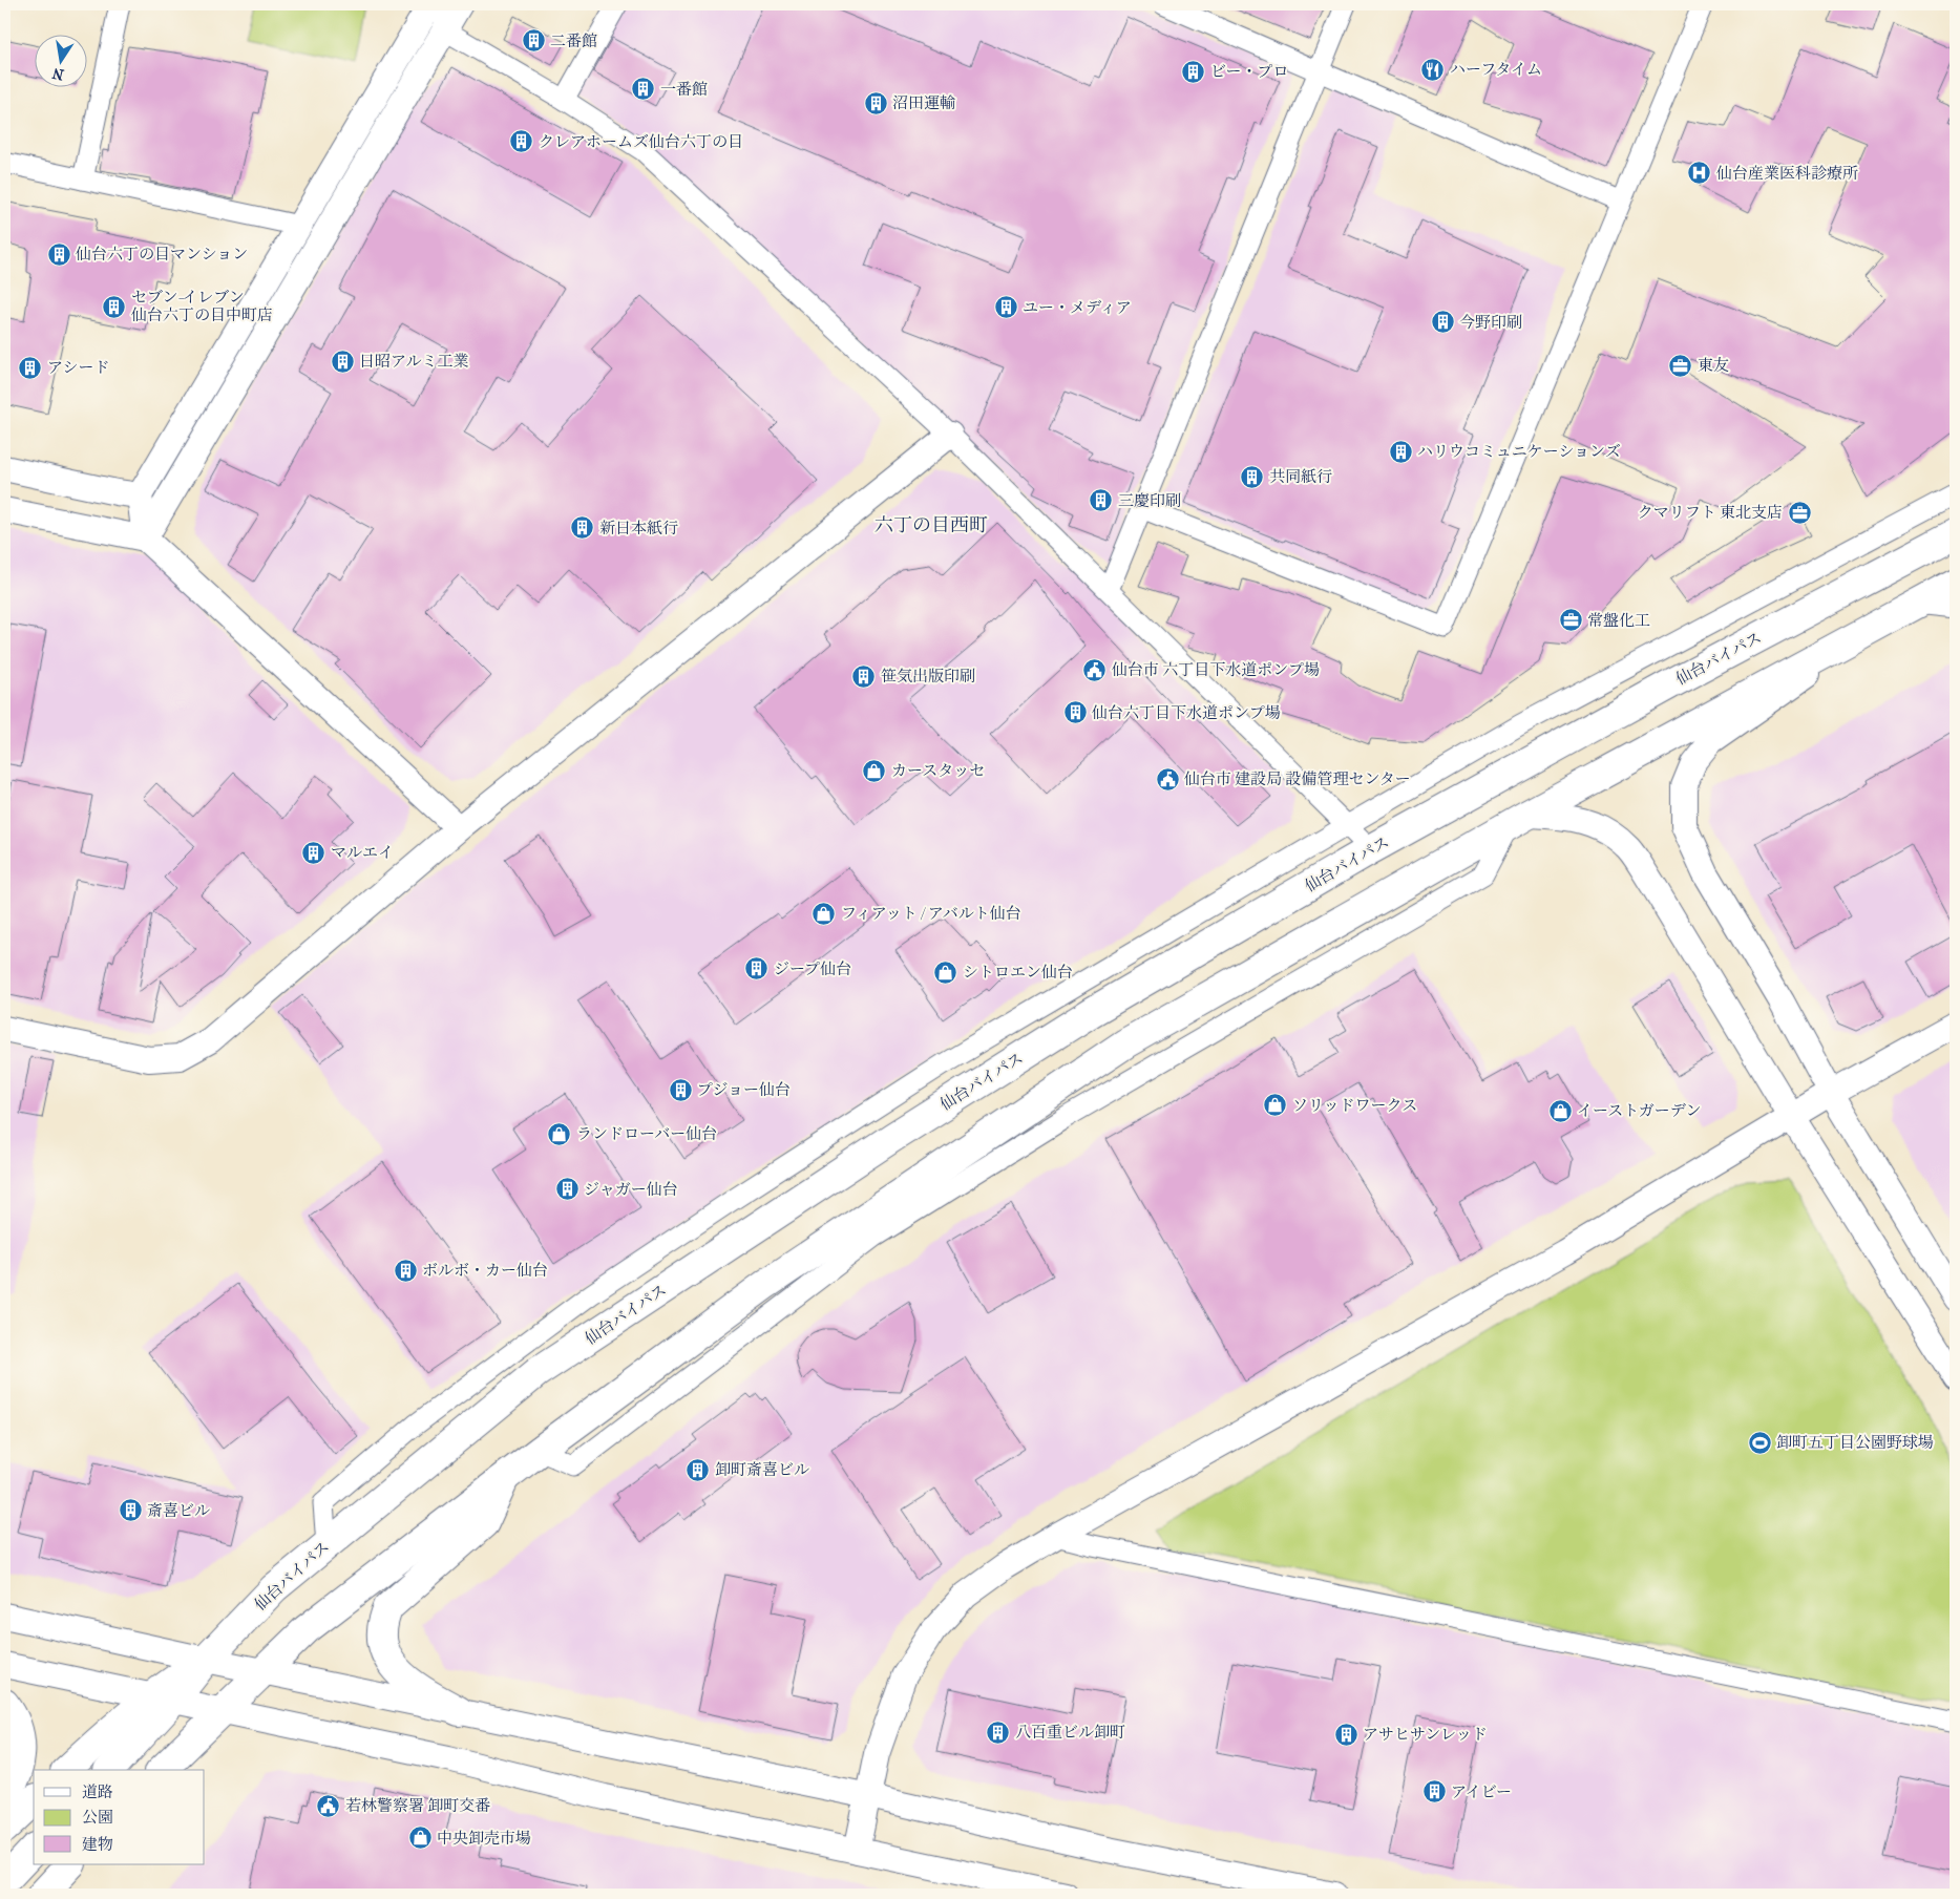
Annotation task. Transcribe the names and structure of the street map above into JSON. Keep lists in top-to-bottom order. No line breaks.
{"streets":{"highway":["仙台バイパス"]},"districts":["六丁の目西町"],"places":{"building":["二番館","ビー・プロ","一番館","沼田運輸","クレアホームズ仙台六丁の目","仙台六丁の目マンション","セブン-イレブン 仙台六丁の目中町店","ユー・メディア","今野印刷","日昭アルミ工業","アシード","ハリウコミュニケーションズ","共同紙行","三慶印刷","新日本紙行","笹気出版印刷","仙台六丁目下水道ポンプ場","マルエイ","ジープ仙台","プジョー仙台","ジャガー仙台","ボルボ・カー仙台","卸町斎喜ビル","斎喜ビル","八百重ビル卸町","アサヒサンレッド","アイビー"],"restaurant":["ハーフタイム"],"hospital":["仙台産業医科診療所"],"office":["東友","クマリフト 東北支店","常盤化工"],"public building":["仙台市 六丁目下水道ポンプ場","仙台市 建設局 設備管理センター","若林警察署 卸町交番"],"shop":["カースタッセ","フィアット / アバルト仙台","シトロエン仙台","ソリッドワークス","イーストガーデン","ランドローバー仙台","中央卸売市場"],"sports":["卸町五丁目公園野球場"]},"legend":["道路","公園","建物"],"north":"bottom"}
